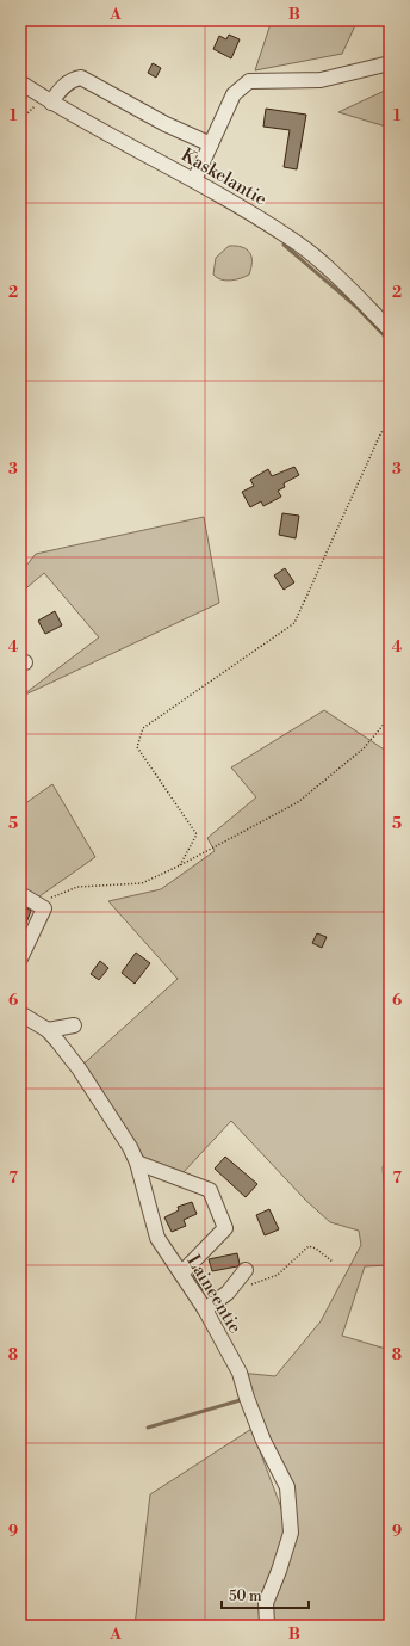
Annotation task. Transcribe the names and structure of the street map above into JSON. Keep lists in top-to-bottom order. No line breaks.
{"streets":{"street":["Kaskelantie","Laineentie"]},"scale_bar":"50 m","grid":{"columns":["A","B"],"rows":["1","2","3","4","5","6","7","8","9"]}}
